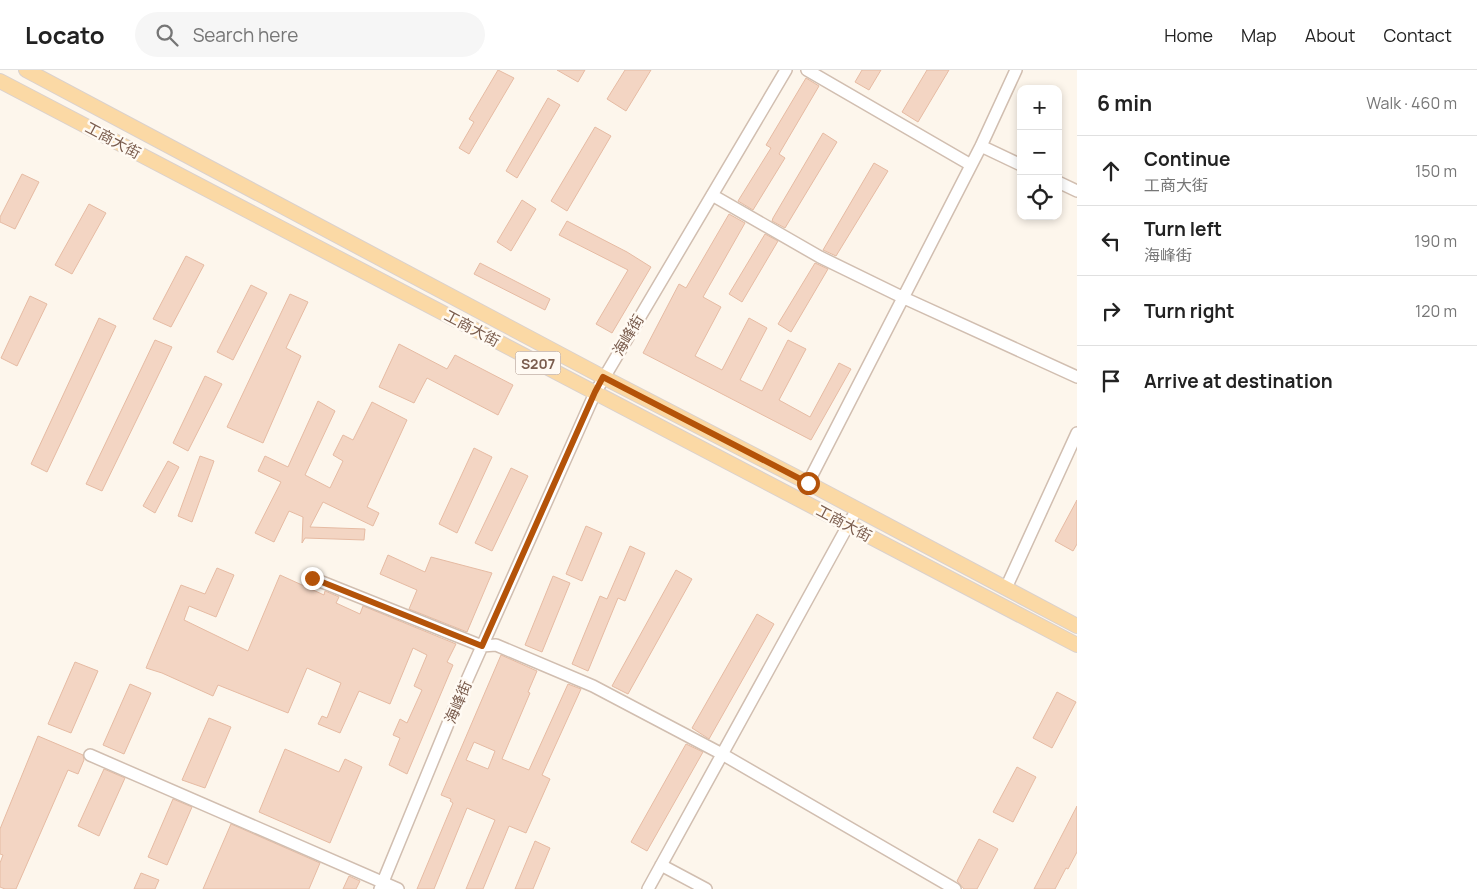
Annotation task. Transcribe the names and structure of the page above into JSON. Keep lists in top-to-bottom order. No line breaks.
{"streets":{"main road":["工商大街","S207"],"street":["海峰街"]},"crossings":[["工商大街","海峰街"]],"page":{"header":"Locato","search":"Search here","nav":["Home","Map","About","Contact"],"heading":["6 min","Walk · 460 m"],"map_buttons":["+","−"],"list":[["Continue","工商大街","150 m"],["Turn left","海峰街","190 m"],["Turn right","120 m"],"Arrive at destination"]}}
